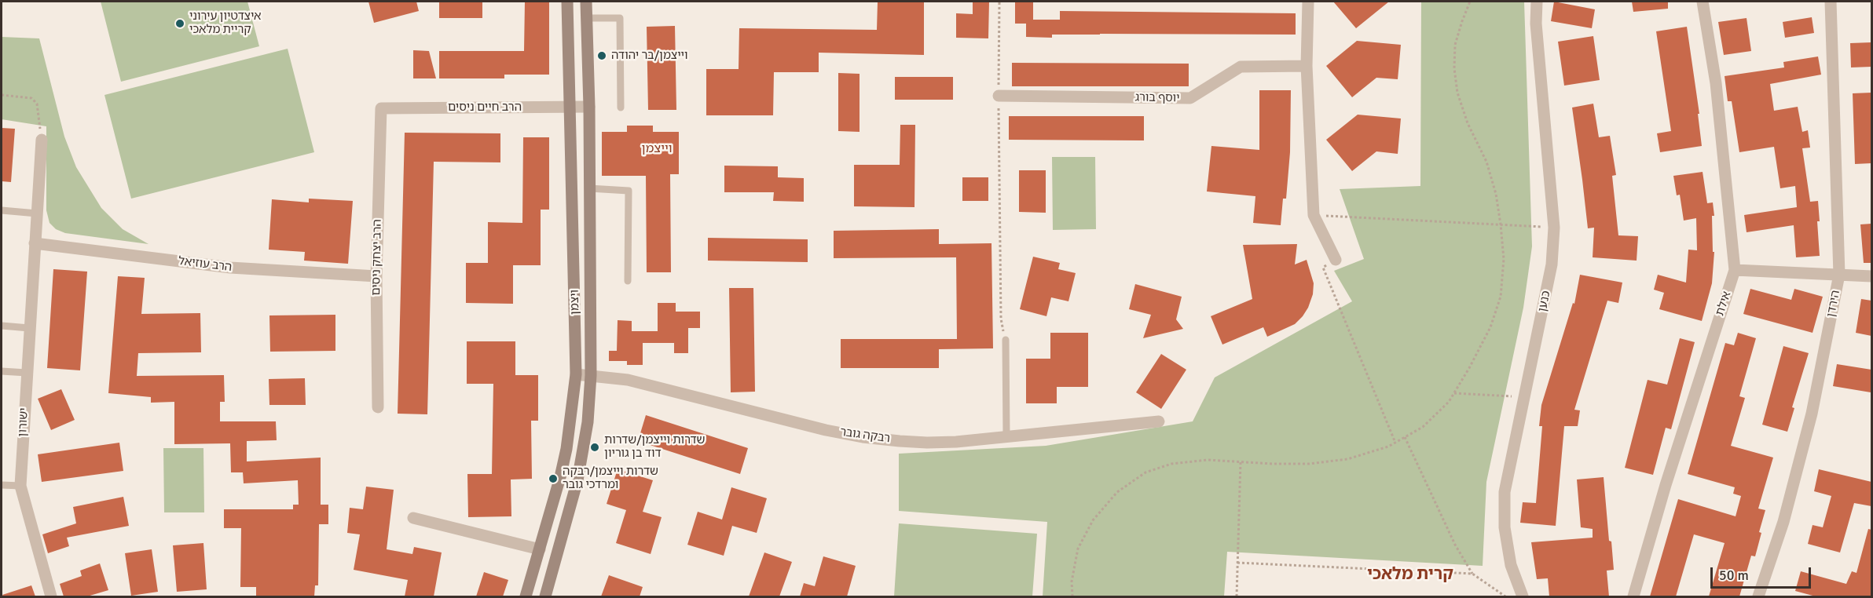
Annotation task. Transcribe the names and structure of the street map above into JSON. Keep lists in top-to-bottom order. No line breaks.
{"streets":{"street":["יוסף בורג","הרב חיים ניסים","הרב יצחק ניסים","הרב עוזיאל","כנען","ויצמן","אילת","הירדן","ישורון","רבקה גובר"]},"crossings":[["הרב חיים ניסים","הרב יצחק ניסים"],["הרב חיים ניסים","ויצמן"],["הרב יצחק ניסים","הרב עוזיאל"],["הרב עוזיאל","ישורון"],["ויצמן","רבקה גובר"]],"districts":["וייצמן","קרית מלאכי"],"places":["איצדטיון עירוני קריית מלאכי","וייצמן/בר יהודה","שדרות וייצמן/שדרות דוד בן גוריון","שדרות וייצמן/רבקה ומרדכי גובר"],"scale_bar":"50 m"}
